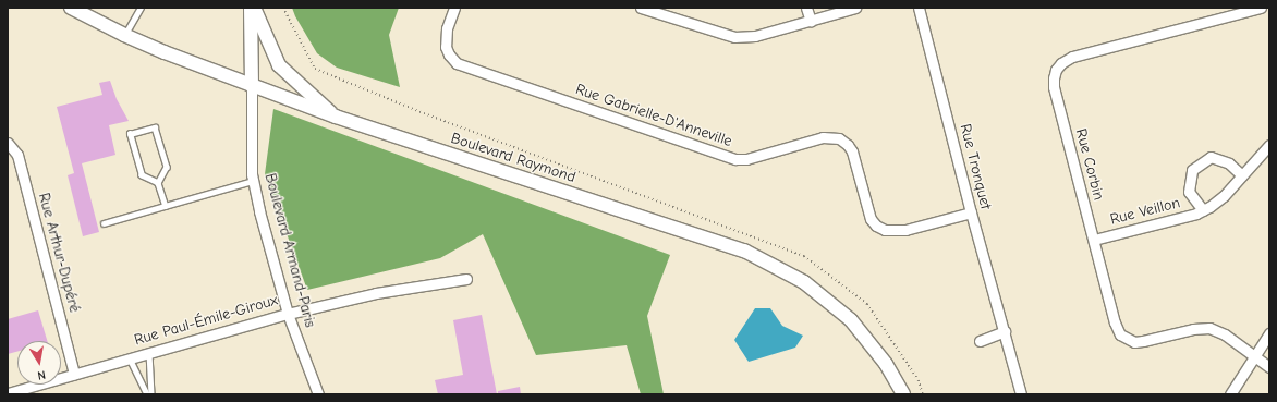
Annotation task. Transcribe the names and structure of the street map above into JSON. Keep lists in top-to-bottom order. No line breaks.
{"streets":{"street":["Rue Gabrielle-D'Anneville","Boulevard Raymond","Rue Corbin","Rue Tronquet","Rue Veillon","Boulevard Armand-Paris","Rue Arthur-Dupéré","Rue Paul-Émile-Giroux"]},"crossings":[["Rue Gabrielle-D'Anneville","Rue Tronquet"],["Boulevard Raymond","Boulevard Armand-Paris"],["Rue Corbin","Rue Veillon"],["Boulevard Armand-Paris","Rue Paul-Émile-Giroux"],["Rue Arthur-Dupéré","Rue Paul-Émile-Giroux"]],"north":"bottom"}
